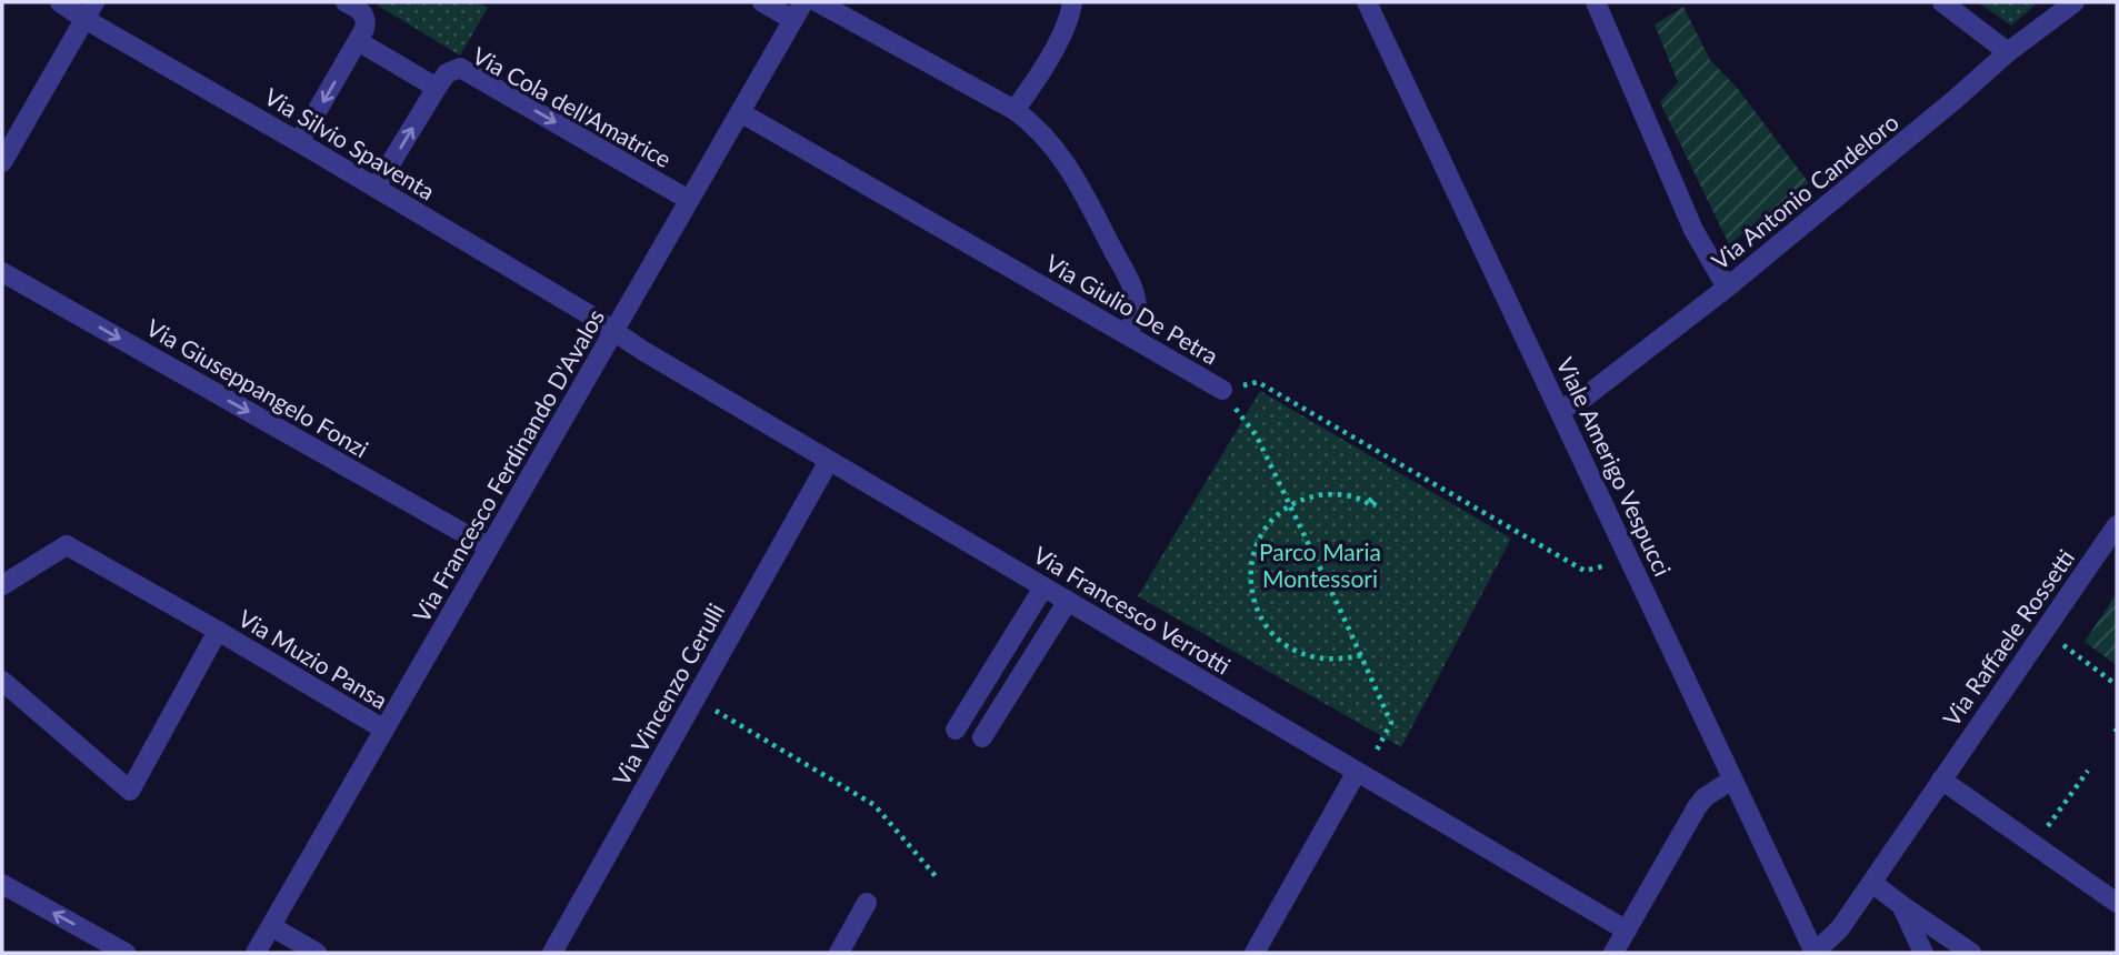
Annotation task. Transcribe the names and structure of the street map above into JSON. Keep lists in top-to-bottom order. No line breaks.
{"streets":{"street":["Via Cola dell'Amatrice","Via Silvio Spaventa","Via Antonio Candeloro","Via Giulio De Petra","Via Giuseppangelo Fonzi","Via Francesco Ferdinando D'Avalos","Viale Amerigo Vespucci","Via Francesco Verrotti","Via Raffaele Rossetti","Via Muzio Pansa","Via Vincenzo Cerulli"]},"crossings":[["Via Cola dell'Amatrice","Via Silvio Spaventa"],["Via Cola dell'Amatrice","Via Francesco Ferdinando D'Avalos"],["Via Silvio Spaventa","Via Francesco Ferdinando D'Avalos"],["Via Silvio Spaventa","Via Francesco Verrotti"],["Via Antonio Candeloro","Viale Amerigo Vespucci"],["Via Giulio De Petra","Via Francesco Ferdinando D'Avalos"],["Via Giulio De Petra","Viale Amerigo Vespucci"],["Via Giuseppangelo Fonzi","Via Francesco Ferdinando D'Avalos"],["Via Francesco Ferdinando D'Avalos","Via Francesco Verrotti"],["Via Francesco Ferdinando D'Avalos","Via Muzio Pansa"],["Viale Amerigo Vespucci","Via Raffaele Rossetti"],["Via Francesco Verrotti","Via Vincenzo Cerulli"]],"one_way":["Via Giuseppangelo Fonzi"],"parks":["Parco Maria Montessori"]}
